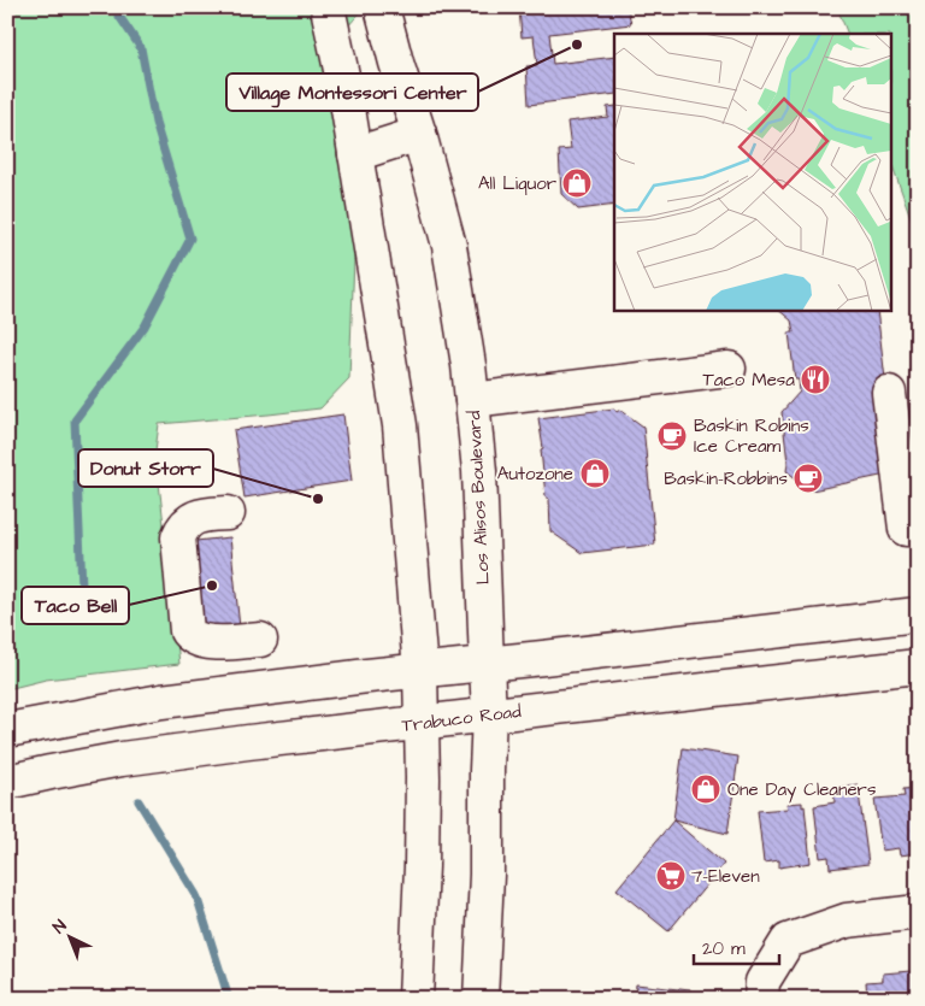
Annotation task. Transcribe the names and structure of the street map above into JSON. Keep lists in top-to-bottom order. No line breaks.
{"streets":{"main road":["Los Alisos Boulevard","Trabuco Road"]},"crossings":[["Los Alisos Boulevard","Trabuco Road"]],"places":{"other":["Village Montessori Center","Donut Storr","Taco Bell"],"shop":["All Liquor","Autozone","One Day Cleaners"],"restaurant":["Taco Mesa"],"cafe":["Baskin Robins Ice Cream","Baskin-Robbins"],"supermarket":["7-Eleven"]},"scale_bar":"20 m","north":"top left"}
